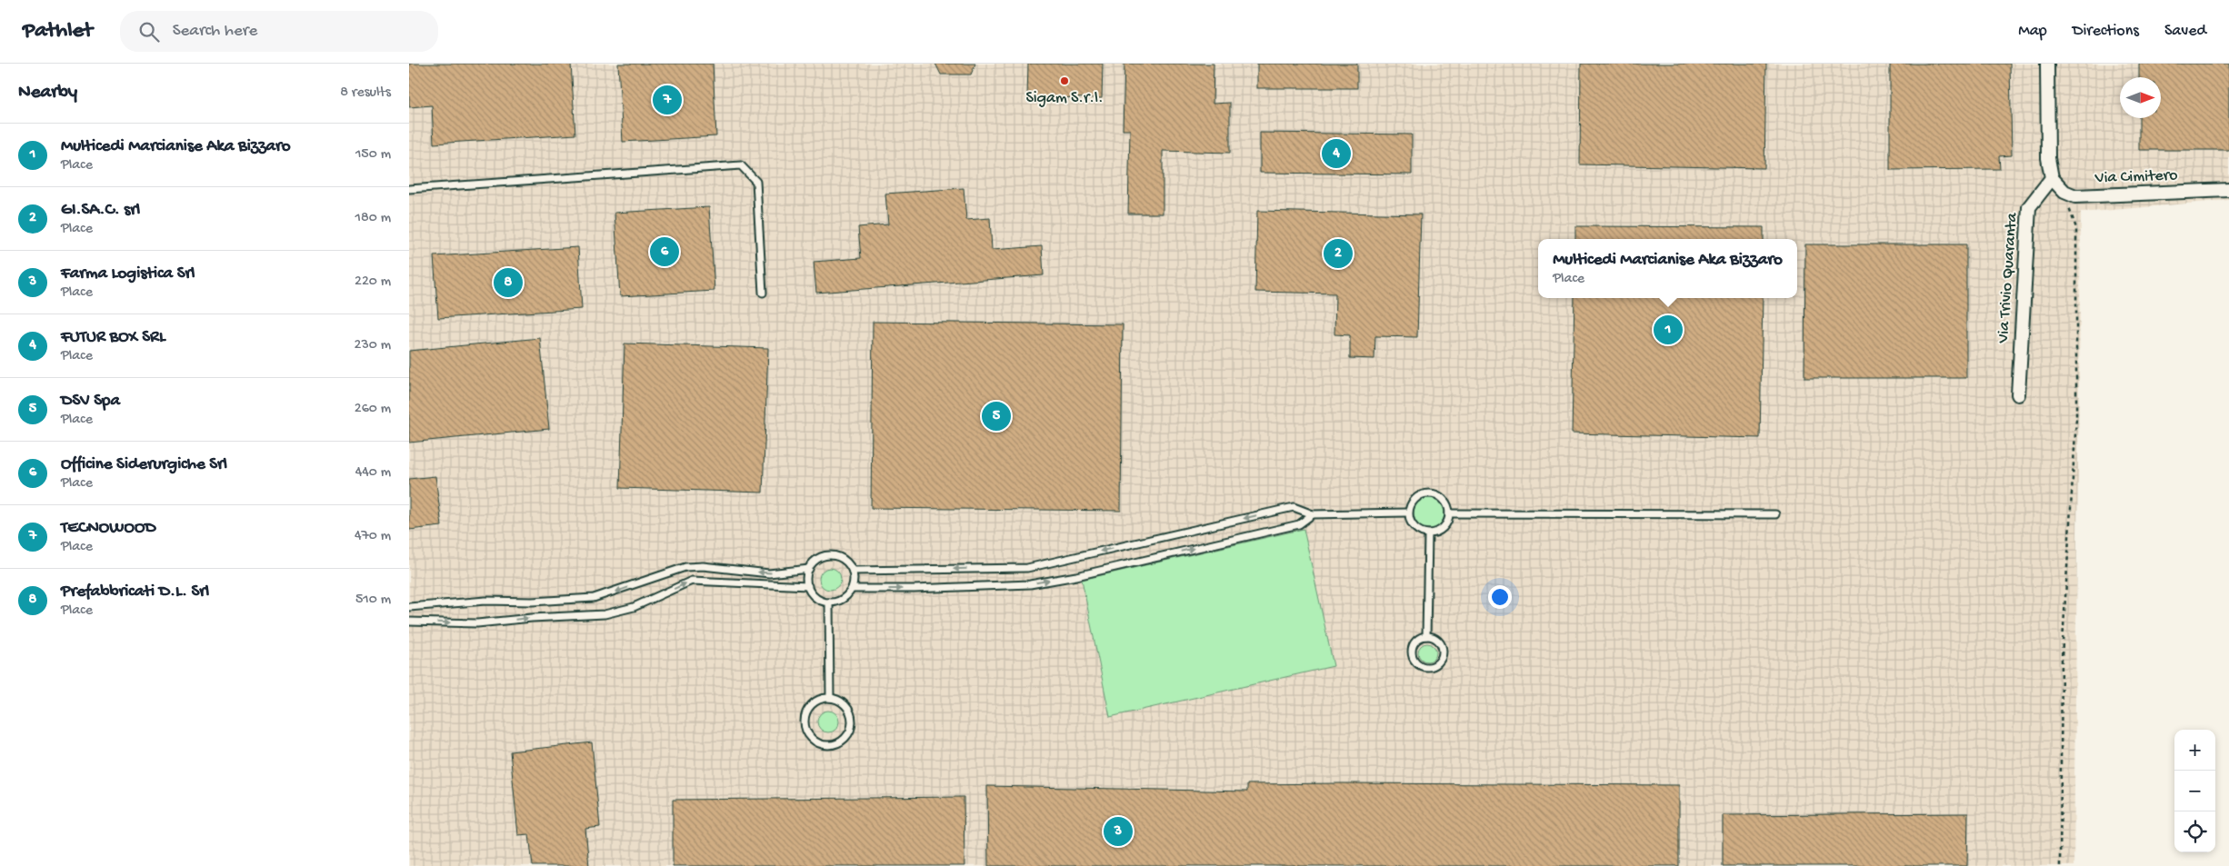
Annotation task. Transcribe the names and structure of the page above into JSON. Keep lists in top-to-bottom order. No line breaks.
{"streets":{"street":["Via Cimitero","Via Trivio Quaranta"]},"places":["Sigam S.r.l."],"north":"right","page":{"header":"Pathlet","search":"Search here","nav":["Map","Directions","Saved"],"heading":["Nearby","8 results"],"pins":["7","4","6","2","8","1","5","3"],"list":[{"mark":"1","name":"Multicedi Marcianise Aka Bizzaro","note":"Place","value":"150 m"},{"mark":"2","name":"GI.SA.C. srl","note":"Place","value":"180 m"},{"mark":"3","name":"Farma Logistica Srl","note":"Place","value":"220 m"},{"mark":"4","name":"FUTUR BOX SRL","note":"Place","value":"230 m"},{"mark":"5","name":"DSV Spa","note":"Place","value":"260 m"},{"mark":"6","name":"Officine Siderurgiche Srl","note":"Place","value":"440 m"},{"mark":"7","name":"TECNOWOOD","note":"Place","value":"470 m"},{"mark":"8","name":"Prefabbricati D.L. Srl","note":"Place","value":"510 m"}],"popup":["Multicedi Marcianise Aka Bizzaro","Place"],"map_buttons":["+","−"]}}
